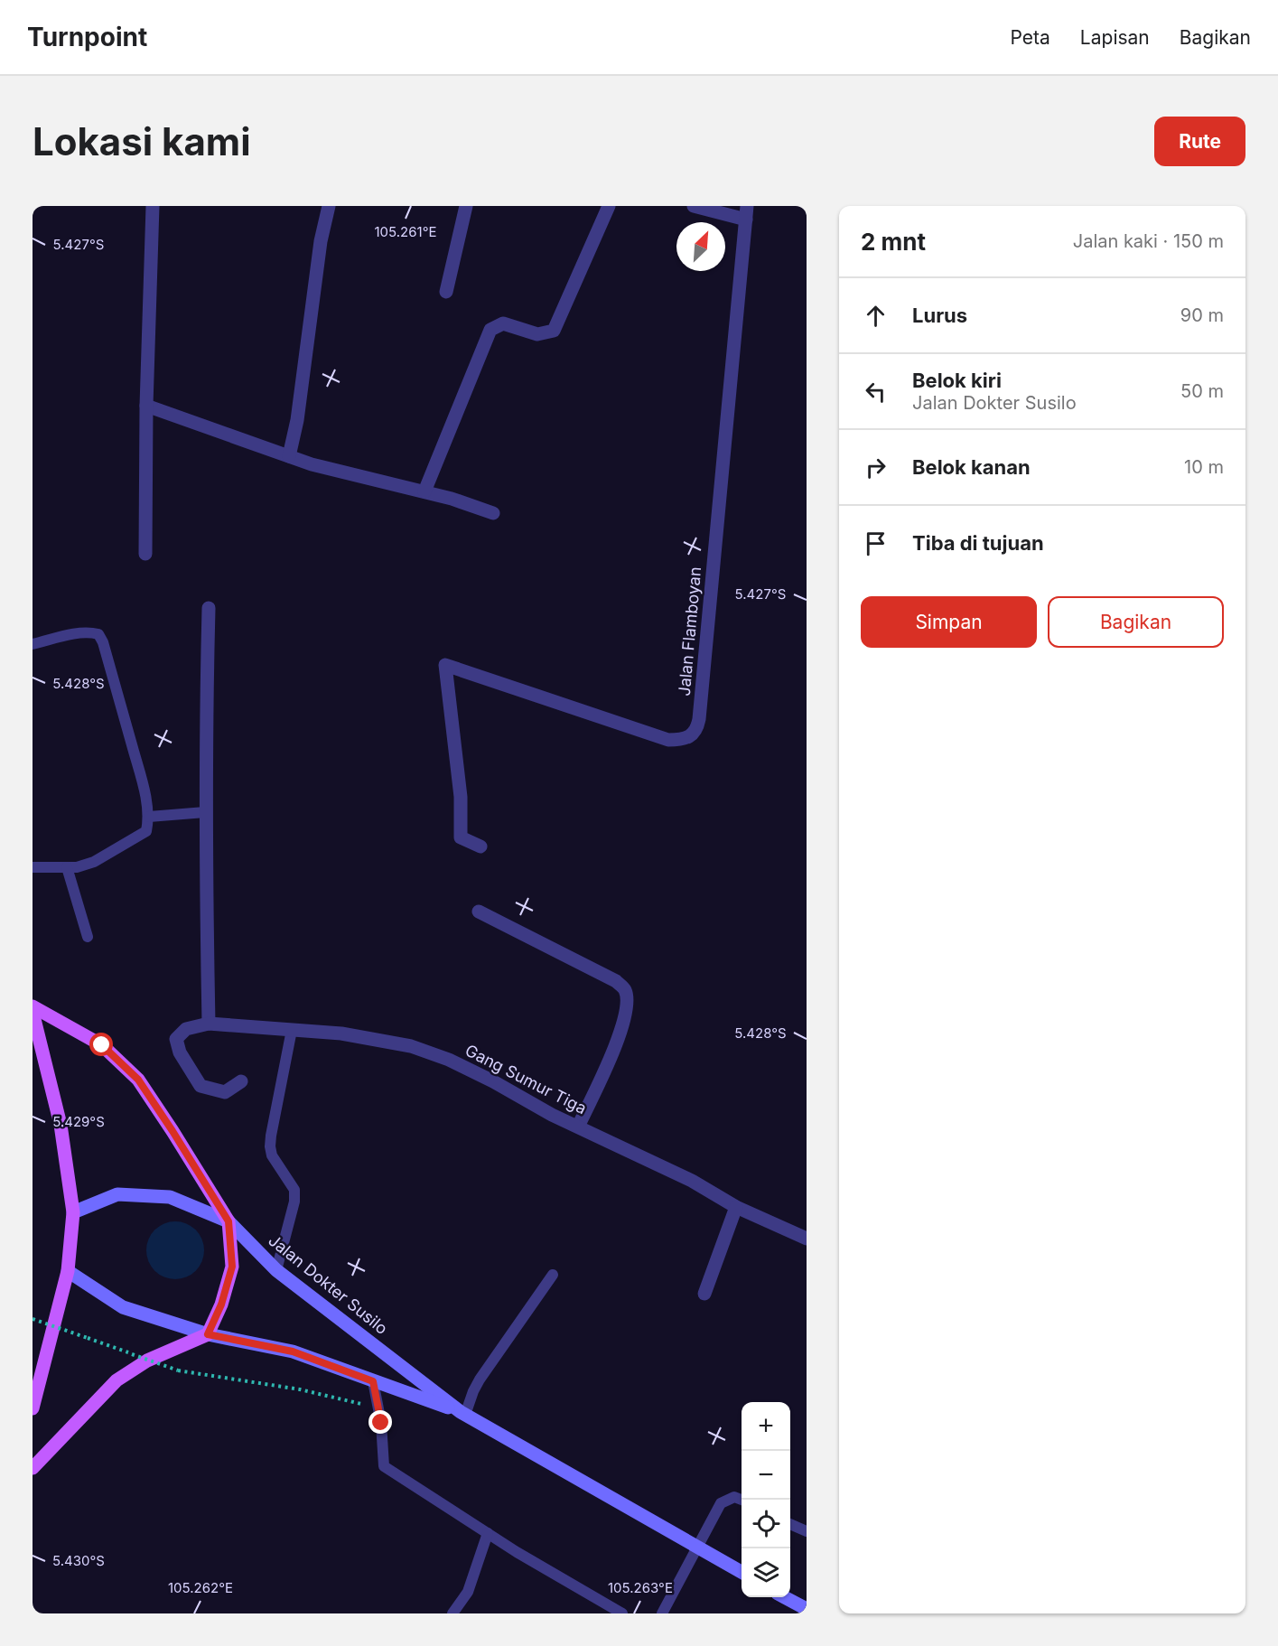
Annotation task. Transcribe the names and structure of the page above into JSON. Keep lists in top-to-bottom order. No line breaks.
{"streets":{"main road":["Jalan Dokter Susilo"],"street":["Jalan Flamboyan","Gang Sumur Tiga"]},"north":"top right","page":{"header":"Turnpoint","nav":["Peta","Lapisan","Bagikan"],"buttons":["Rute",["Simpan","Bagikan"]],"title":"Lokasi kami","heading":["2 mnt","Jalan kaki · 150 m"],"list":[["Lurus","90 m"],["Belok kiri","Jalan Dokter Susilo","50 m"],["Belok kanan","10 m"],"Tiba di tujuan"],"map_buttons":["+","−"]},"coordinates":["105.261°E","5.427°S","5.428°S","5.429°S","5.430°S","105.262°E","105.263°E"]}
